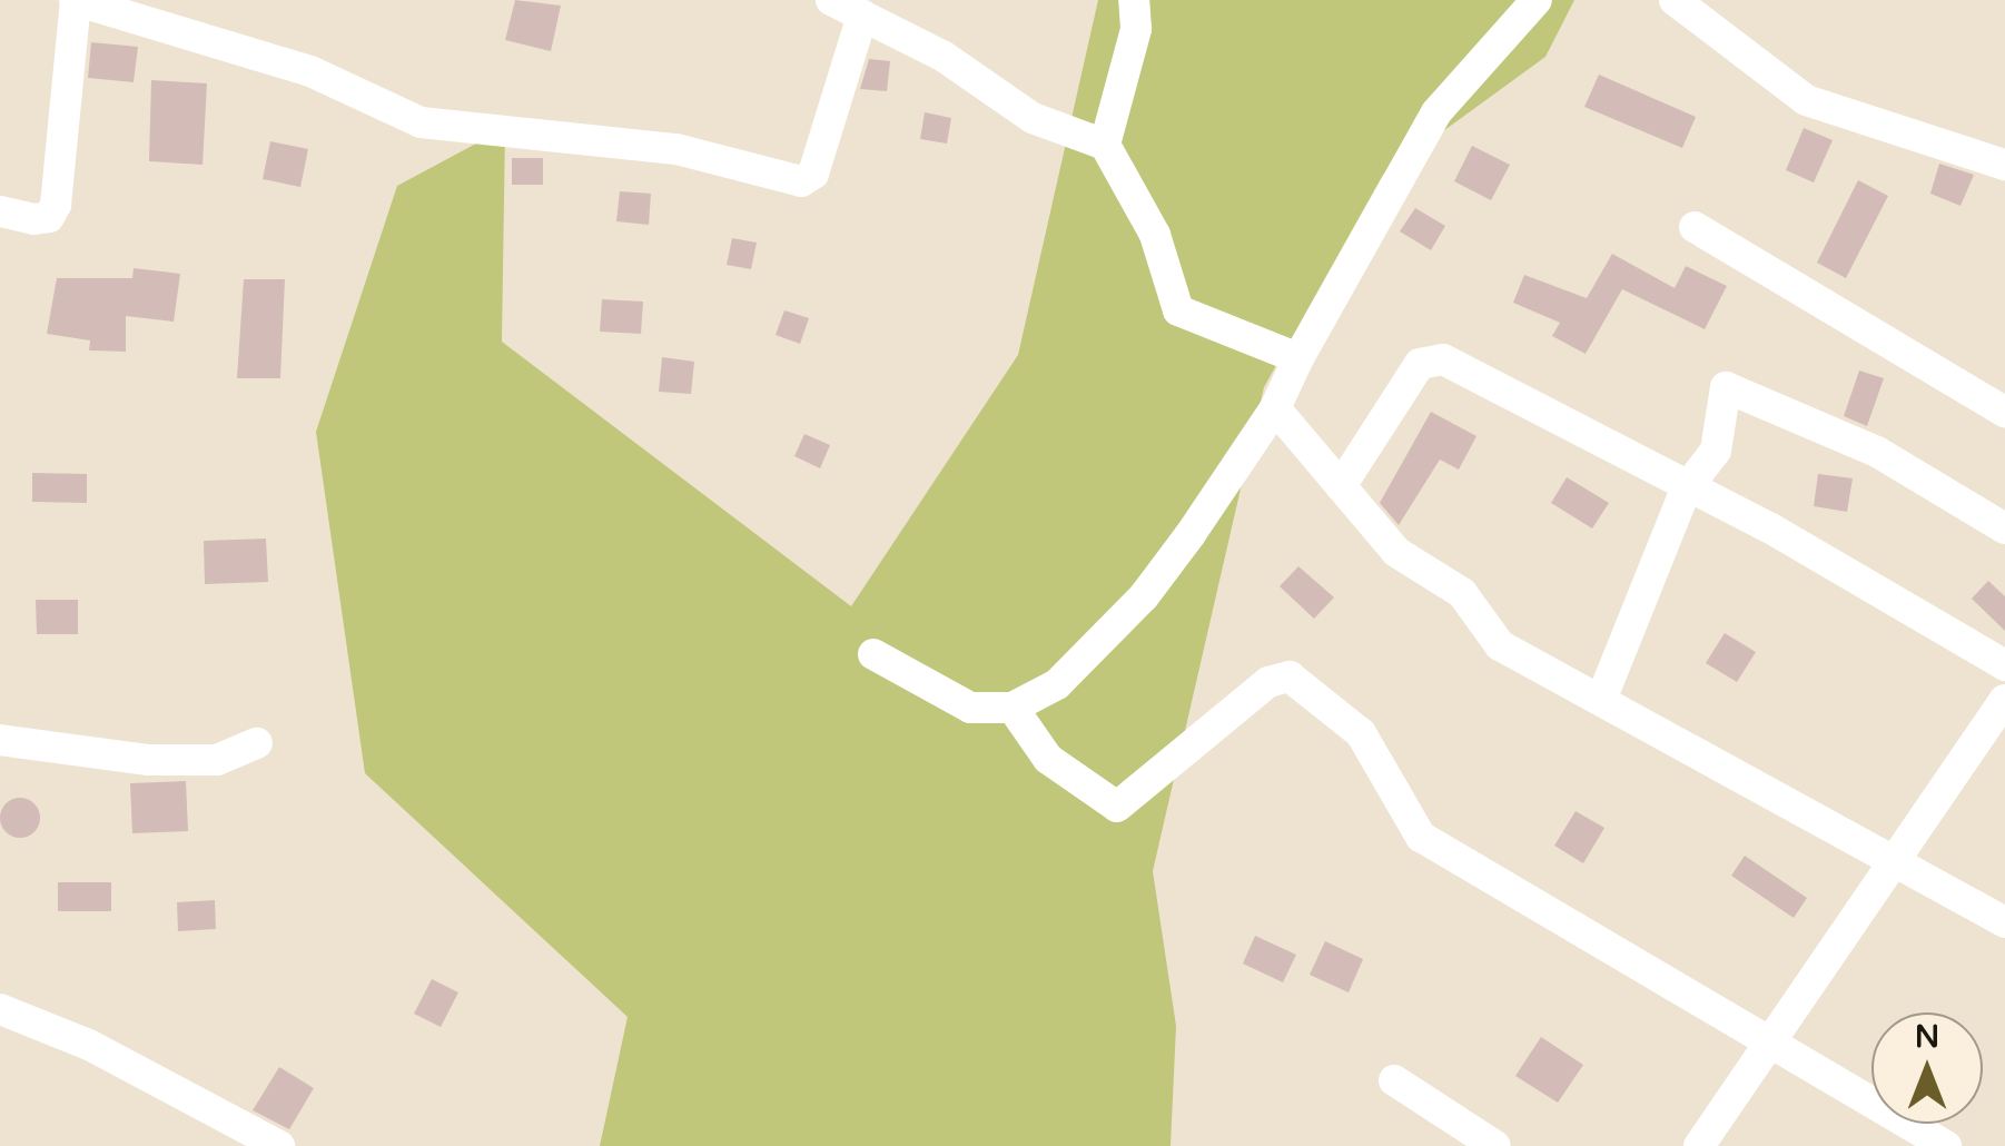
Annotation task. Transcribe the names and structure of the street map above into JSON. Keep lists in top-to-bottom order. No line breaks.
{"north":"top"}
